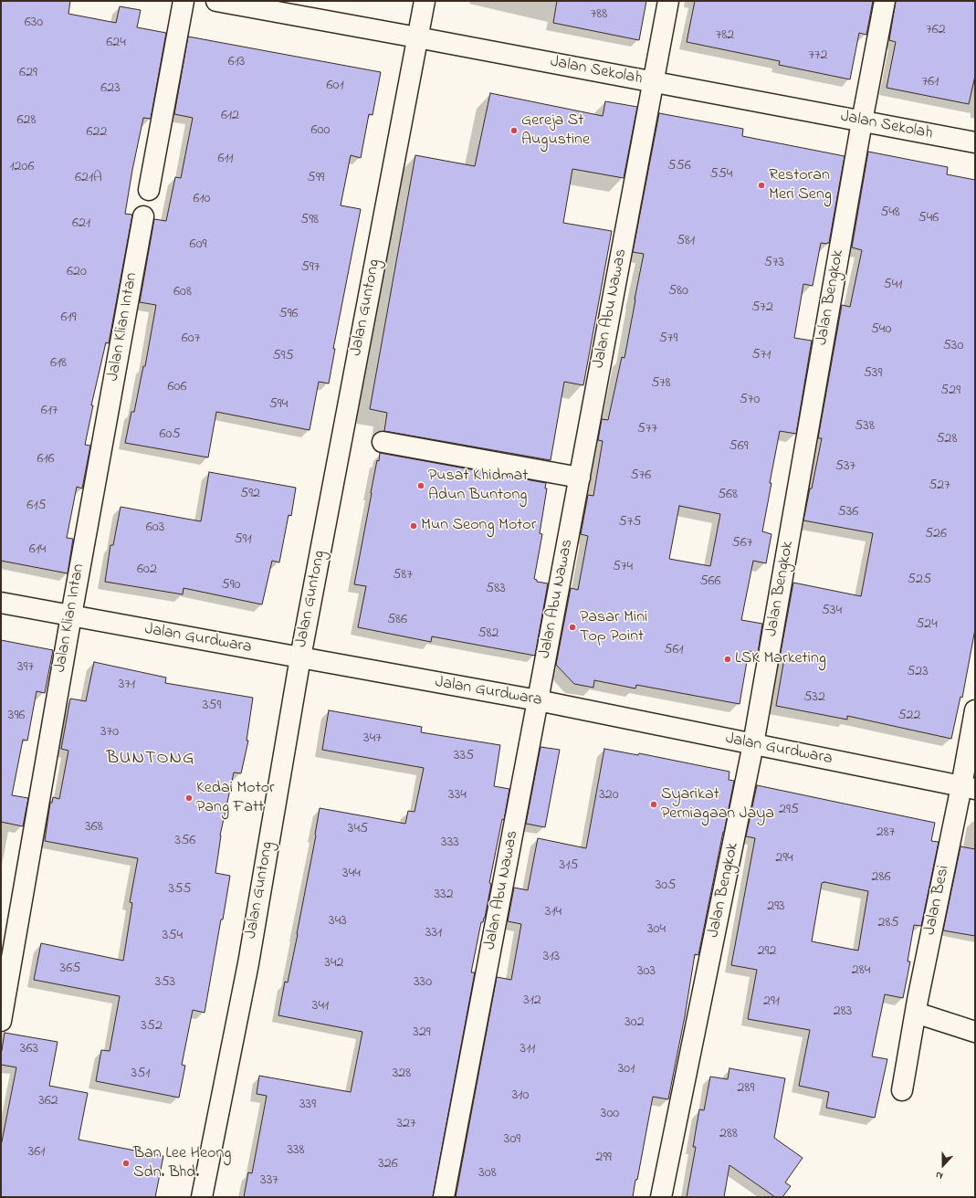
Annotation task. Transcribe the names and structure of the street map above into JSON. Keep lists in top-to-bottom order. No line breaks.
{"streets":{"street":["Jalan Sekolah","Jalan Bengkok","Jalan Guntong","Jalan Abu Nawas","Jalan Klian Intan","Jalan Gurdwara","Jalan Besi"]},"crossings":[["Jalan Sekolah","Jalan Bengkok"],["Jalan Sekolah","Jalan Guntong"],["Jalan Sekolah","Jalan Abu Nawas"],["Jalan Bengkok","Jalan Gurdwara"],["Jalan Guntong","Jalan Gurdwara"],["Jalan Abu Nawas","Jalan Gurdwara"],["Jalan Klian Intan","Jalan Gurdwara"],["Jalan Gurdwara","Jalan Besi"]],"districts":["BUNTONG"],"places":["Gereja St Augustine","Restoran Meri Seng","Pusat Khidmat Adun Buntong","Mun Seong Motor","Pasar Mini Top Point","LSK Marketing","Kedai Motor Pang Fatt","Syarikat Perniagaan Jaya","Ban Lee Heong Sdn. Bhd."],"house_numbers":["788","630","762","782","624","772","613","629","761","601","623","612","628","600","622","611","556","1206","554","621A","599","610","548","546","598","621","581","609","573","597","620","541","580","608","572","596","619","540","607","579","530","571","595","618","539","578","606","529","570","594","617","538","577","605","528","569","616","537","576","527","592","568","615","536","575","603","526","591","567","614","574","602","587","525","566","590","583","534","586","524","582","561","397","523","371","532","359","396","522","370","347","335","334","320","295","368","345","287","356","333","294","315","344","286","305","355","332","293","314","343","285","304","331","354","292","313","342","365","284","303","353","330","312","291","341","283","302","352","329","363","311","301","351","328","289","310","362","339","300","327","288","309","338","361","299","326","308","337"],"north":"bottom"}
